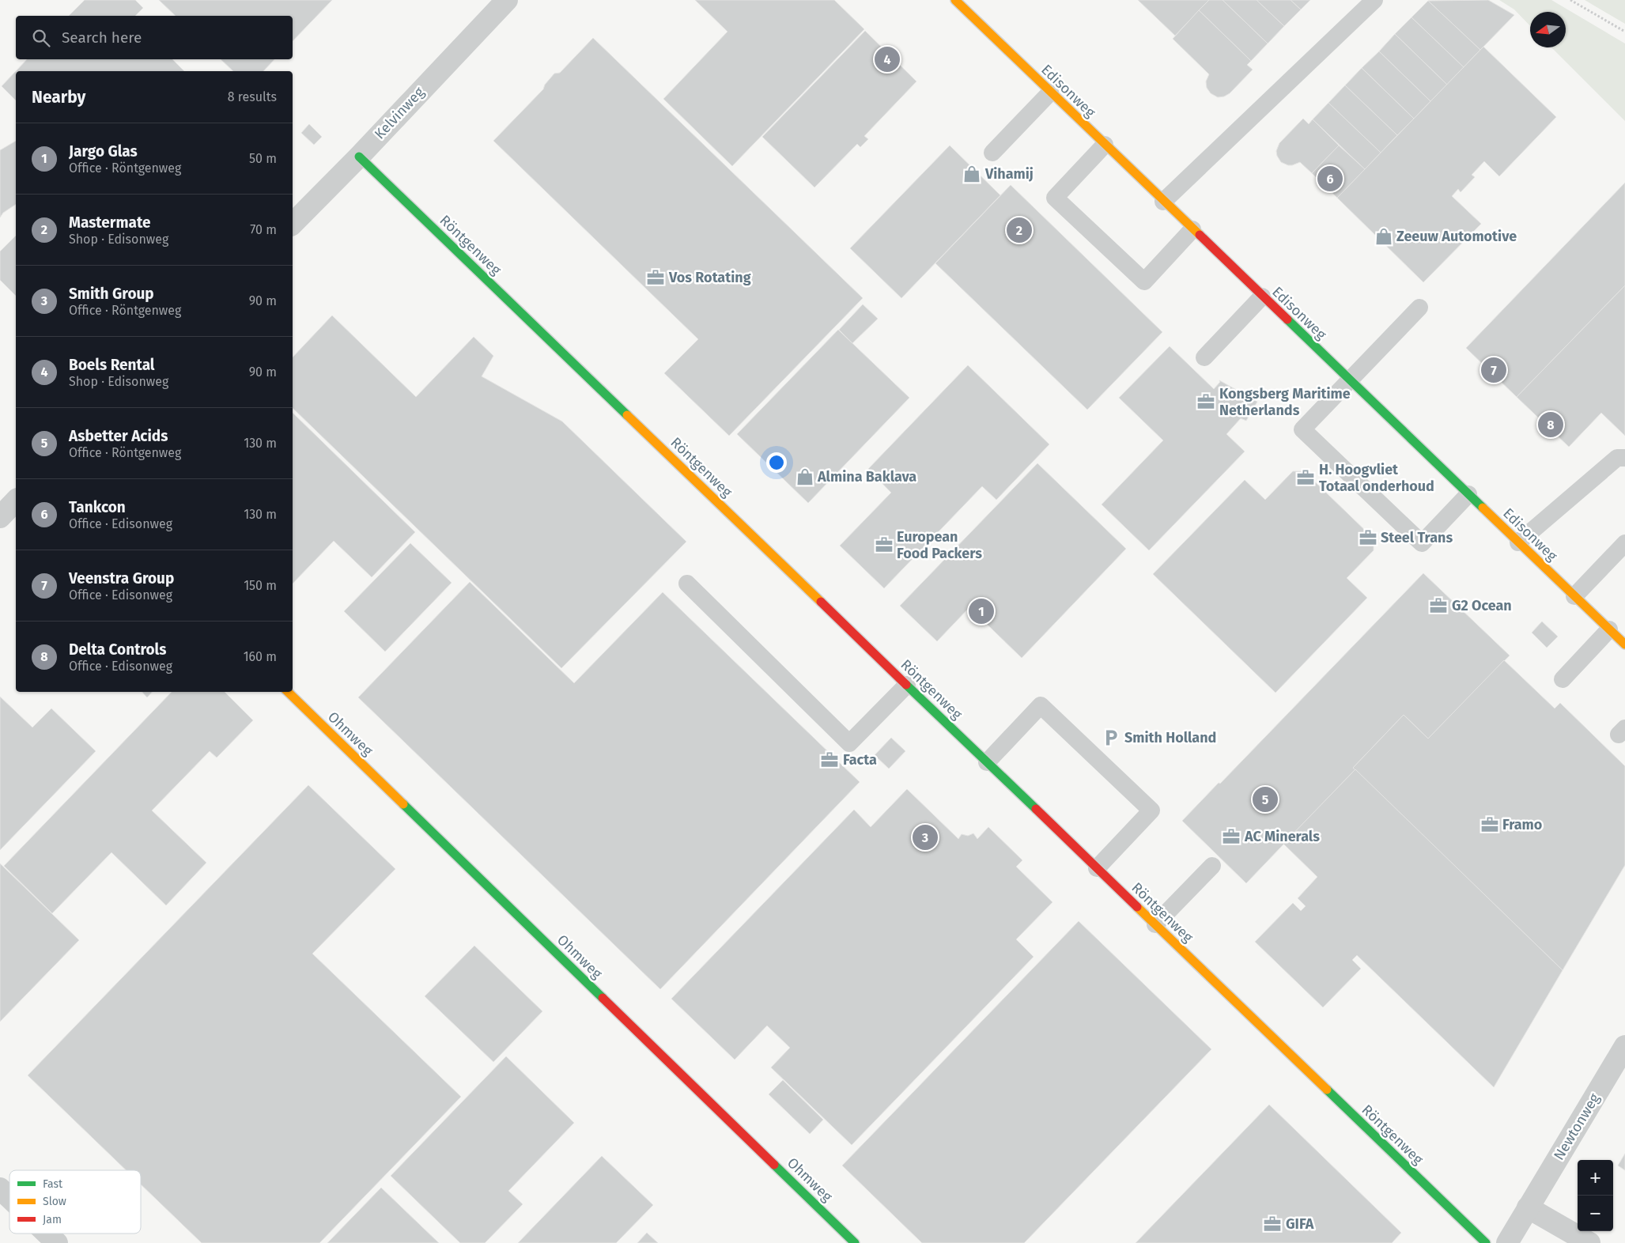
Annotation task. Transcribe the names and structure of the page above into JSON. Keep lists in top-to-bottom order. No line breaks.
{"streets":{"street":["Edisonweg","Kelvinweg","Röntgenweg","Ohmweg","Newtonweg"]},"crossings":[["Kelvinweg","Röntgenweg"]],"places":{"shop":["Vihamij","Zeeuw Automotive","Almina Baklava"],"office":["Vos Rotating","Kongsberg Maritime Netherlands","H. Hoogvliet Totaal onderhoud","Steel Trans","European Food Packers","G2 Ocean","Facta","Framo","AC Minerals","GIFA"],"parking":["Smith Holland"]},"legend":["Fast","Slow","Jam"],"north":"left","page":{"search":"Search here","pins":["4","6","2","7","8","1","5","3"],"heading":["Nearby","8 results"],"list":[{"mark":"1","name":"Jargo Glas","note":"Office · Röntgenweg","value":"50 m"},{"mark":"2","name":"Mastermate","note":"Shop · Edisonweg","value":"70 m"},{"mark":"3","name":"Smith Group","note":"Office · Röntgenweg","value":"90 m"},{"mark":"4","name":"Boels Rental","note":"Shop · Edisonweg","value":"90 m"},{"mark":"5","name":"Asbetter Acids","note":"Office · Röntgenweg","value":"130 m"},{"mark":"6","name":"Tankcon","note":"Office · Edisonweg","value":"130 m"},{"mark":"7","name":"Veenstra Group","note":"Office · Edisonweg","value":"150 m"},{"mark":"8","name":"Delta Controls","note":"Office · Edisonweg","value":"160 m"}],"map_buttons":["+","−"]}}
